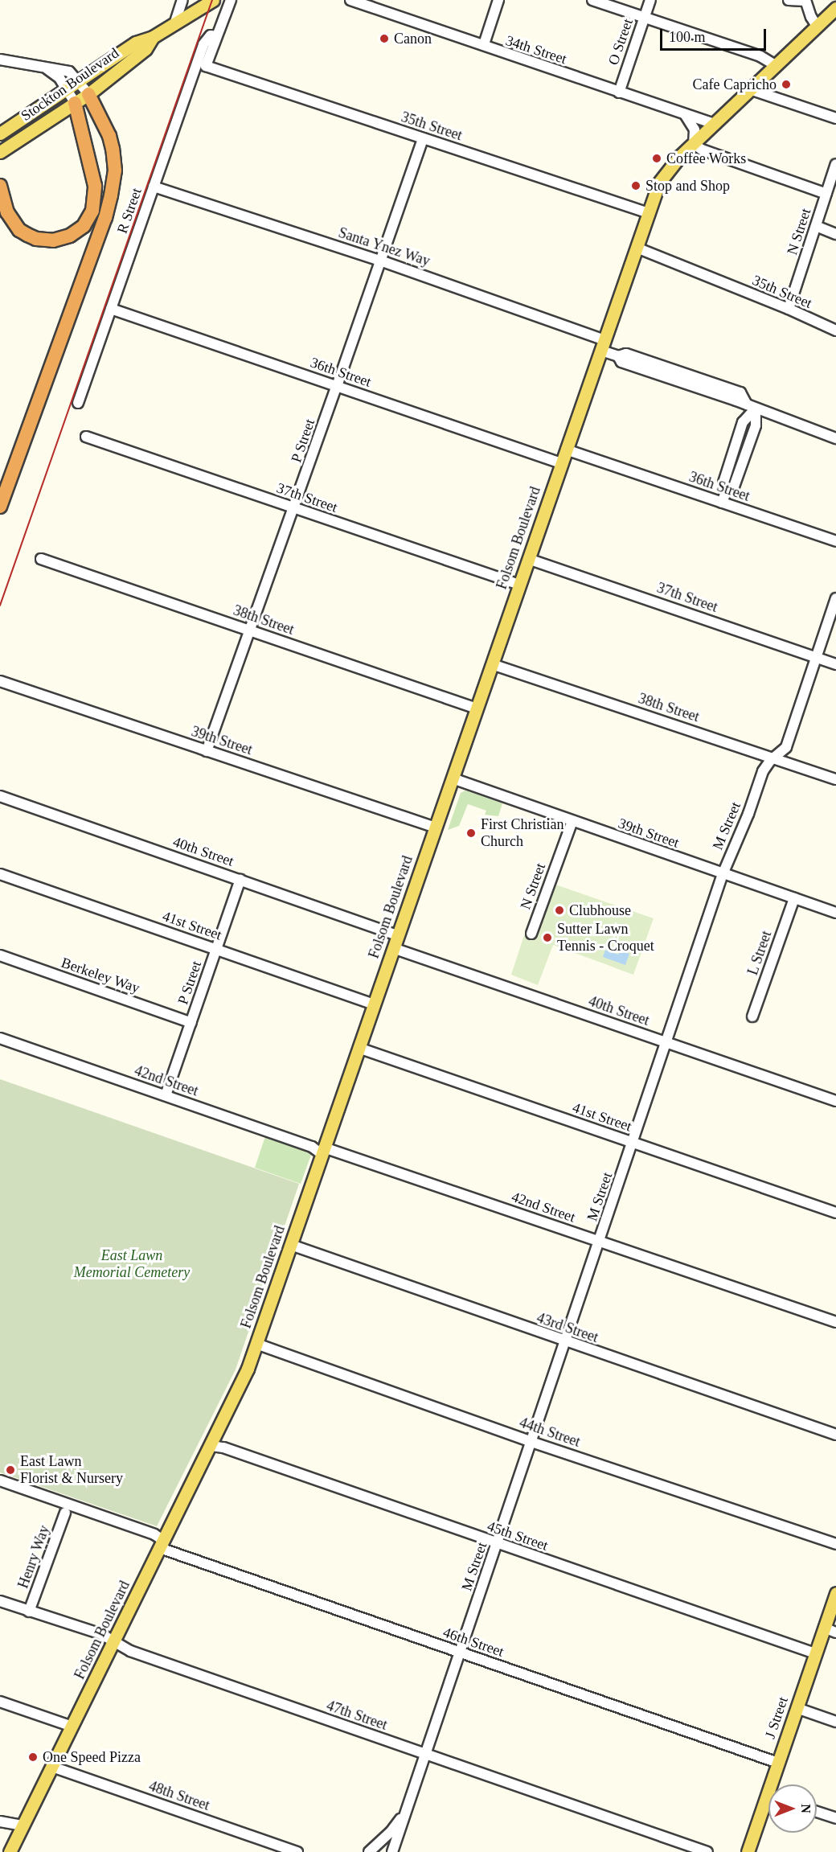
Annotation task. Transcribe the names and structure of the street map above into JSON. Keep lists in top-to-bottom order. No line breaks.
{"streets":{"main road":["Stockton Boulevard","Folsom Boulevard","J Street"],"street":["O Street","34th Street","35th Street","R Street","N Street","Santa Ynez Way","36th Street","P Street","37th Street","38th Street","39th Street","M Street","40th Street","41st Street","L Street","Berkeley Way","42nd Street","43rd Street","44th Street","45th Street","Henry Way","46th Street","47th Street","48th Street"]},"crossings":[["O Street","34th Street"],["34th Street","Folsom Boulevard"],["35th Street","R Street"],["35th Street","N Street"],["35th Street","P Street"],["35th Street","Folsom Boulevard"],["R Street","Santa Ynez Way"],["R Street","36th Street"],["N Street","39th Street"],["Santa Ynez Way","P Street"],["Santa Ynez Way","Folsom Boulevard"],["36th Street","P Street"],["36th Street","Folsom Boulevard"],["P Street","37th Street"],["P Street","38th Street"],["P Street","39th Street"],["P Street","40th Street"],["P Street","41st Street"],["P Street","Berkeley Way"],["P Street","42nd Street"],["37th Street","Folsom Boulevard"],["37th Street","M Street"],["Folsom Boulevard","38th Street"],["Folsom Boulevard","39th Street"],["Folsom Boulevard","40th Street"],["Folsom Boulevard","41st Street"],["Folsom Boulevard","42nd Street"],["Folsom Boulevard","43rd Street"],["Folsom Boulevard","44th Street"],["Folsom Boulevard","45th Street"],["Folsom Boulevard","46th Street"],["Folsom Boulevard","47th Street"],["Folsom Boulevard","48th Street"],["38th Street","M Street"],["39th Street","M Street"],["39th Street","L Street"],["M Street","40th Street"],["M Street","41st Street"],["M Street","42nd Street"],["M Street","43rd Street"],["M Street","44th Street"],["M Street","45th Street"],["M Street","46th Street"],["M Street","47th Street"],["45th Street","J Street"],["Henry Way","47th Street"],["46th Street","J Street"]],"parks":["East Lawn Memorial Cemetery"],"places":["Canon","Cafe Capricho","Coffee Works","Stop and Shop","First Christian Church","Clubhouse","Sutter Lawn Tennis - Croquet","East Lawn Florist & Nursery","One Speed Pizza"],"scale_bar":"100 m","north":"right"}
